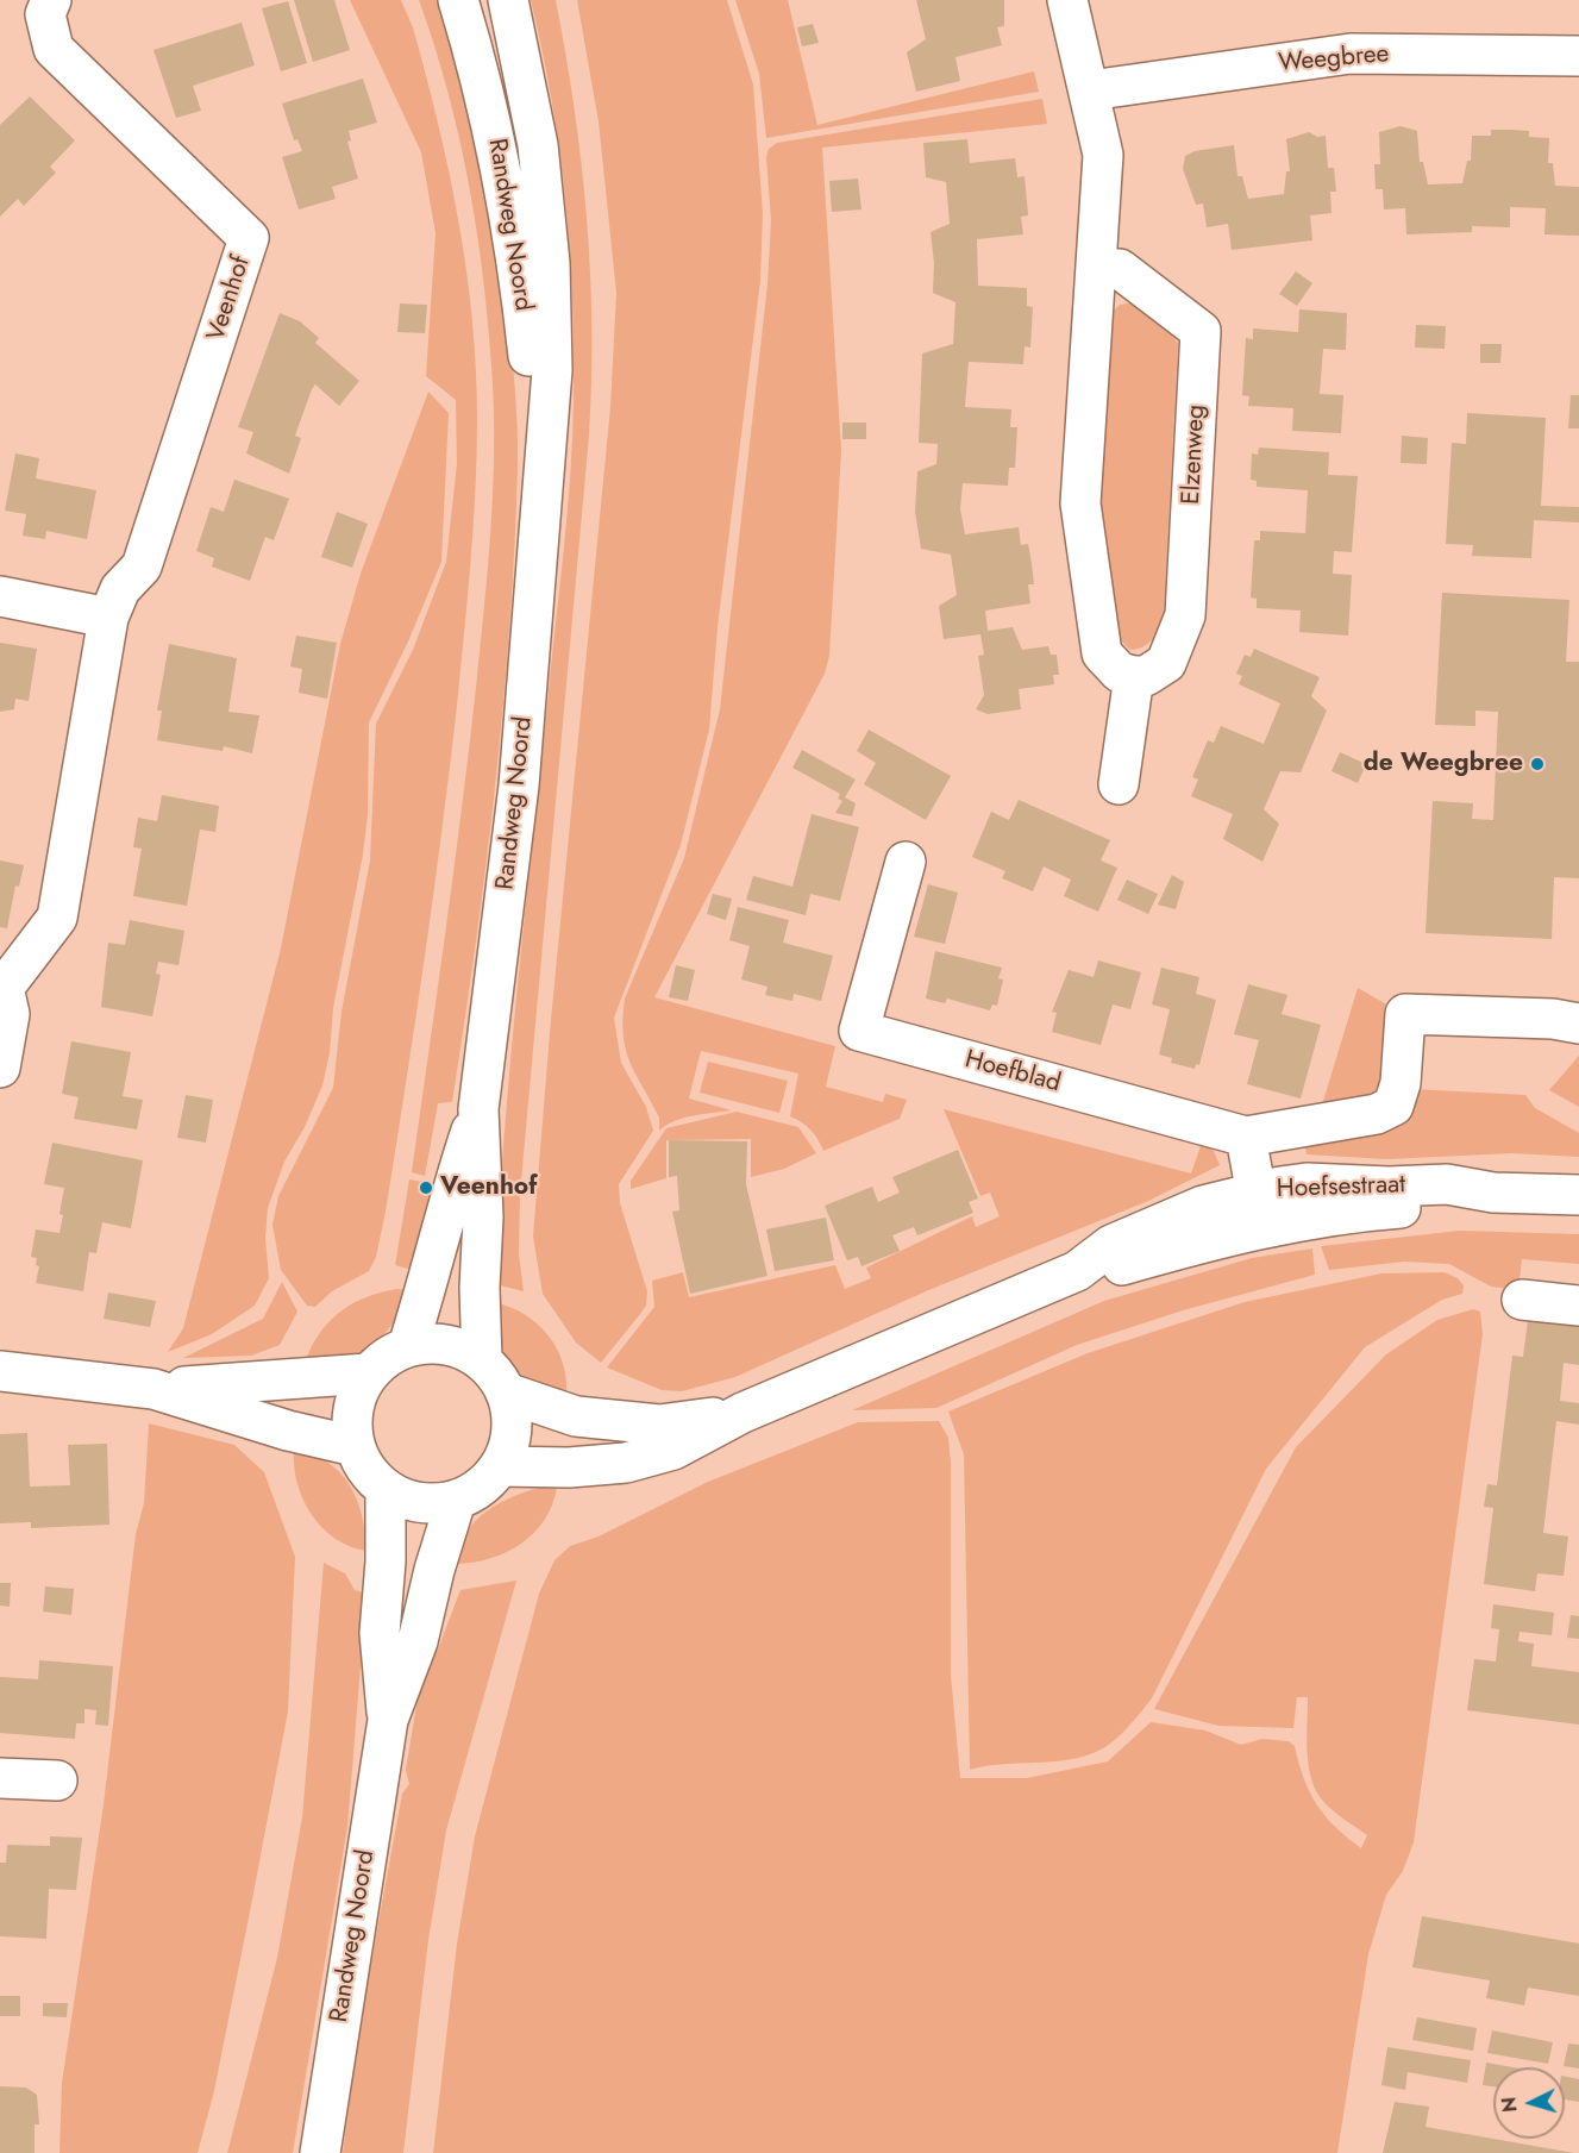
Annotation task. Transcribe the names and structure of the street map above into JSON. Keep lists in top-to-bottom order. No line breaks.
{"streets":{"street":["Weegbree","Randweg Noord","Veenhof","Elzenweg","Hoefblad","Hoefsestraat"]},"crossings":[["Randweg Noord","Hoefsestraat"]],"places":["de Weegbree","Veenhof"],"north":"left"}
